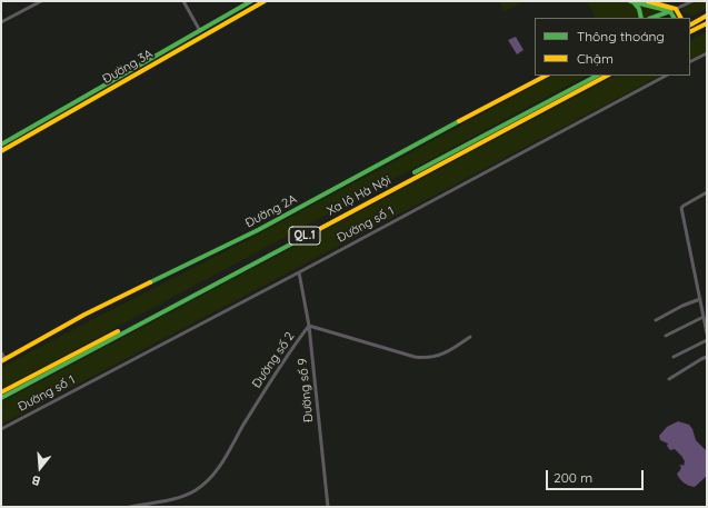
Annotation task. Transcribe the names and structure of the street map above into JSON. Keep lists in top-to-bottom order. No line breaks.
{"streets":{"main road":["Đường 3A","Xa lộ Hà Nội","Đường 2A","QL.1"],"street":["Đường số 1","Đường số 2","Đường số 9"]},"crossings":[["Đường số 1","Đường số 9"],["Đường số 2","Đường số 9"]],"legend":["Thông thoáng","Chậm"],"scale_bar":"200 m","north":"bottom"}
